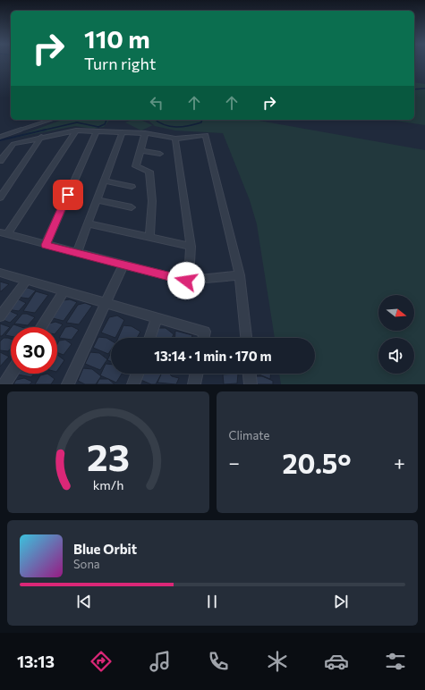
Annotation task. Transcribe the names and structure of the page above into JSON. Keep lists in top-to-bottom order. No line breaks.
{"north":"right","page":{"turn":["110 m","Turn right"],"limit":"30","trip":"13:14 · 1 min · 170 m","tile":"Climate","heat":["−","20.5°","+"],"song":["Blue Orbit","Sona"],"tabs":"13:13","gauge":["23","km/h"]}}
